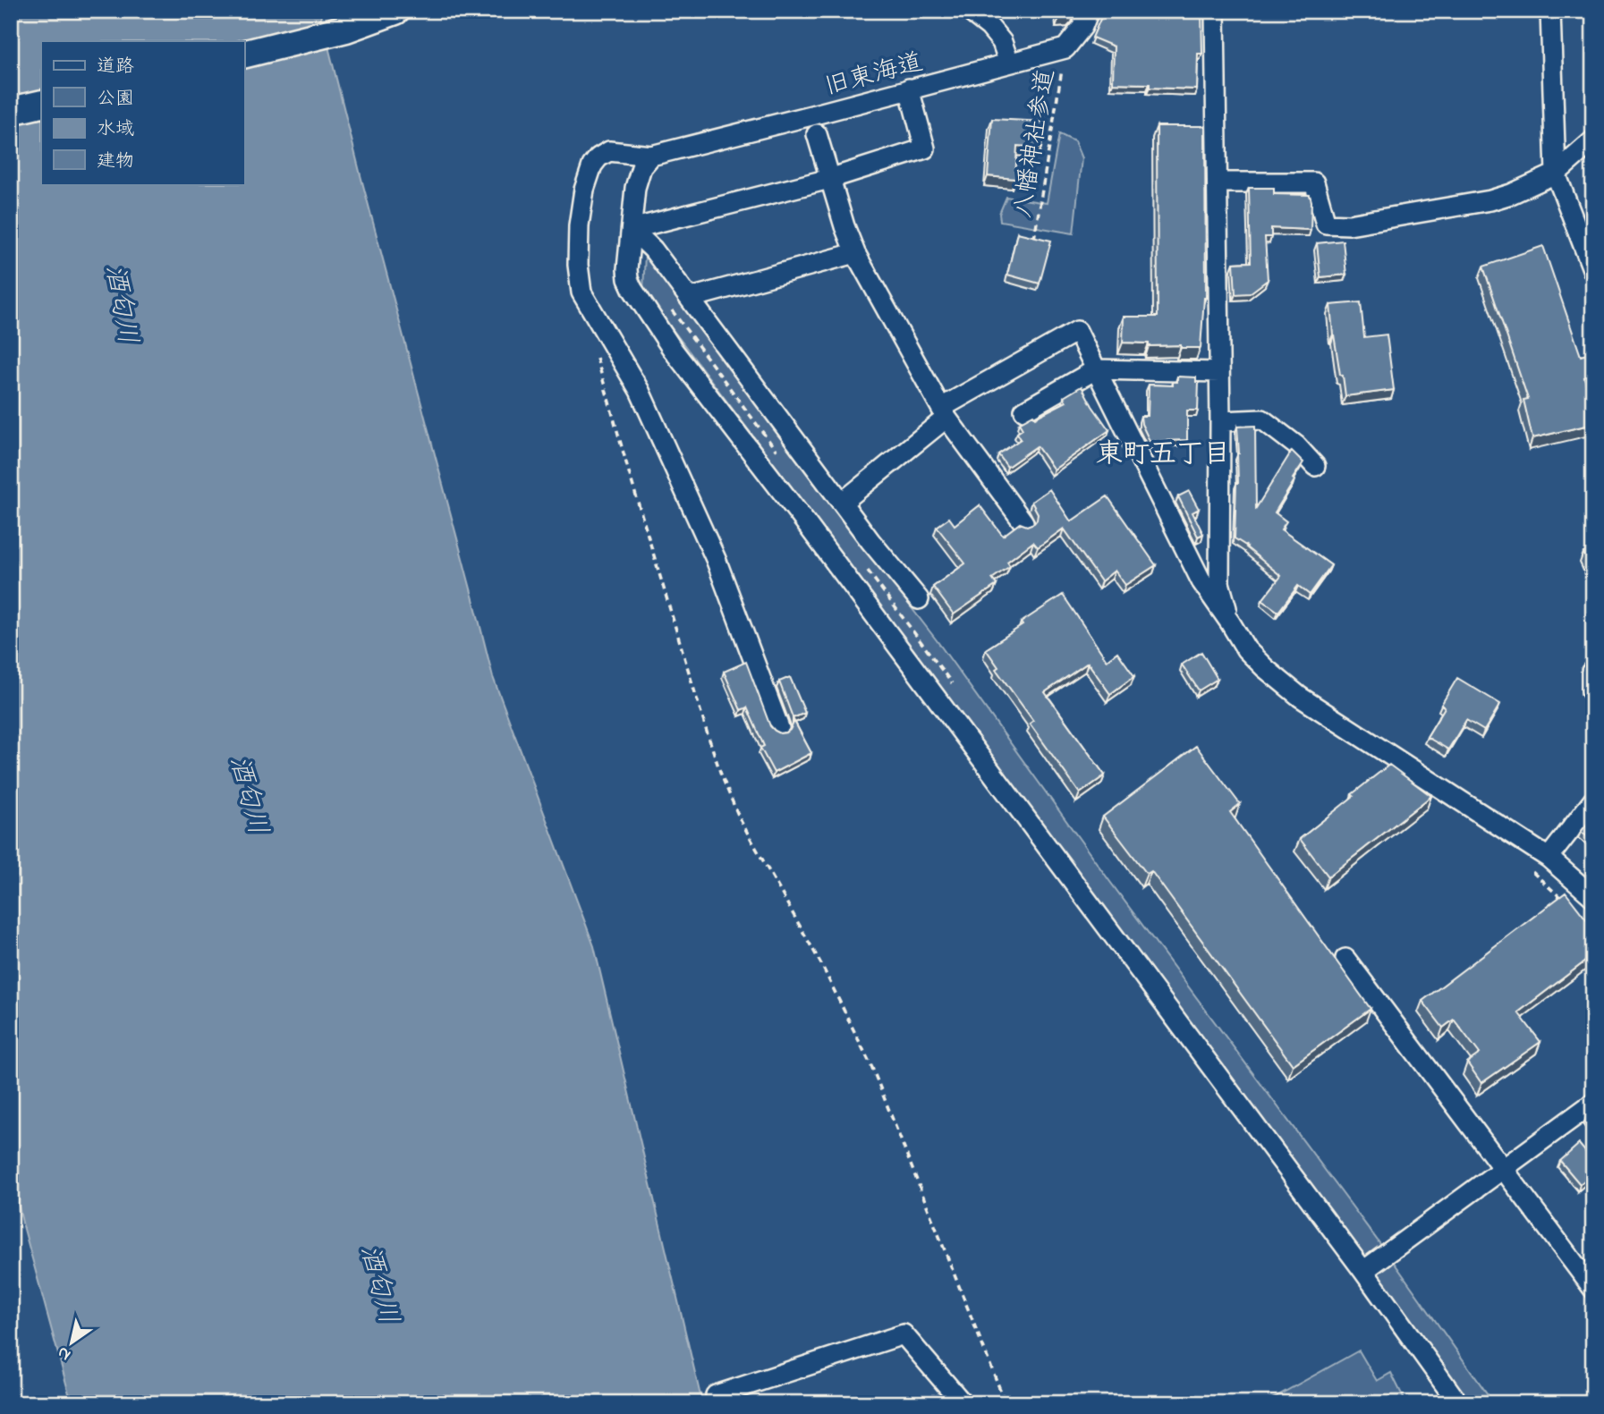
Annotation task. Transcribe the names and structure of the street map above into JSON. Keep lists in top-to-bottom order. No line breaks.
{"streets":{"street":["旧東海道"],"path":["八幡神社参道"]},"crossings":[["旧東海道","八幡神社参道"]],"districts":["東町五丁目"],"water":["酒匂川"],"legend":["道路","公園","水域","建物"],"north":"bottom left"}
